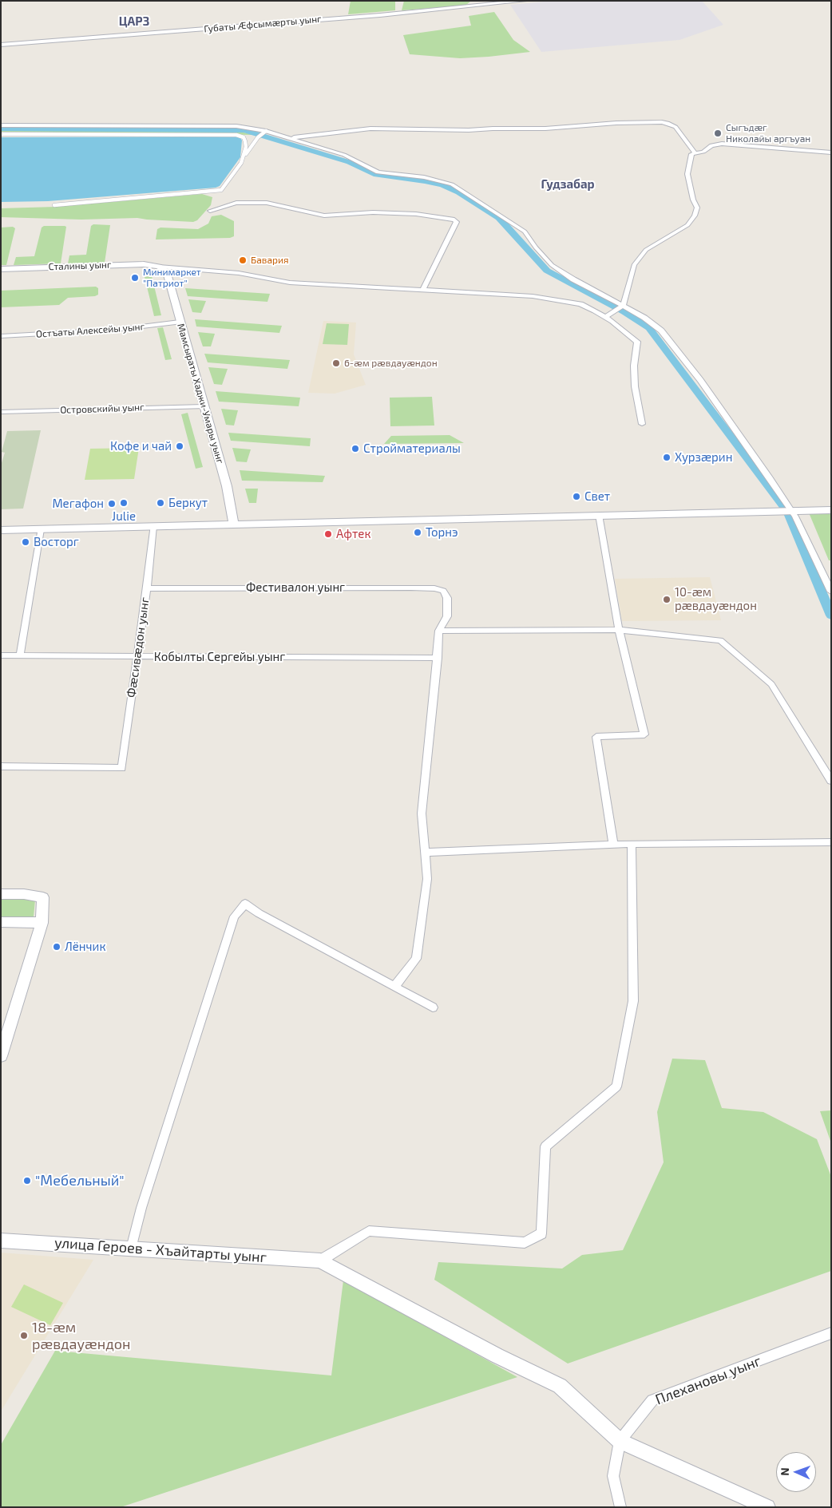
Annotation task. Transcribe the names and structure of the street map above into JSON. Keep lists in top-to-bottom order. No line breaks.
{"streets":{"street":["Губаты Æфсымæрты уынг","Сталины уынг","Остъаты Алексейы уынг","Мамсыраты Хаджи-Умары уынг","Островскийы уынг","Фестивалон уынг","Фæсивæдон уынг","Кобылты Сергейы уынг","улица Героев - Хъайтарты уынг","Плехановы уынг"]},"crossings":[["Сталины уынг","Мамсыраты Хаджи-Умары уынг"],["Остъаты Алексейы уынг","Мамсыраты Хаджи-Умары уынг"],["Мамсыраты Хаджи-Умары уынг","Островскийы уынг"],["Фестивалон уынг","Фæсивæдон уынг"],["Фæсивæдон уынг","Кобылты Сергейы уынг"]],"districts":["ЦАРЗ","Гудзабар"],"places":["Сыгъдæг Николайы аргъуан","Бавария","Минимаркет \"Патриот\"","6-æм рӕвдауӕндон","Кофе и чай","Стройматериалы","Хурзæрин","Свет","Julie","Беркут","Мегафон","Торнэ","Афтек","Восторг","10-æм рӕвдауӕндон","Лёнчик","\"Мебельный\"","18-æм рӕвдауӕндон"],"north":"left"}
